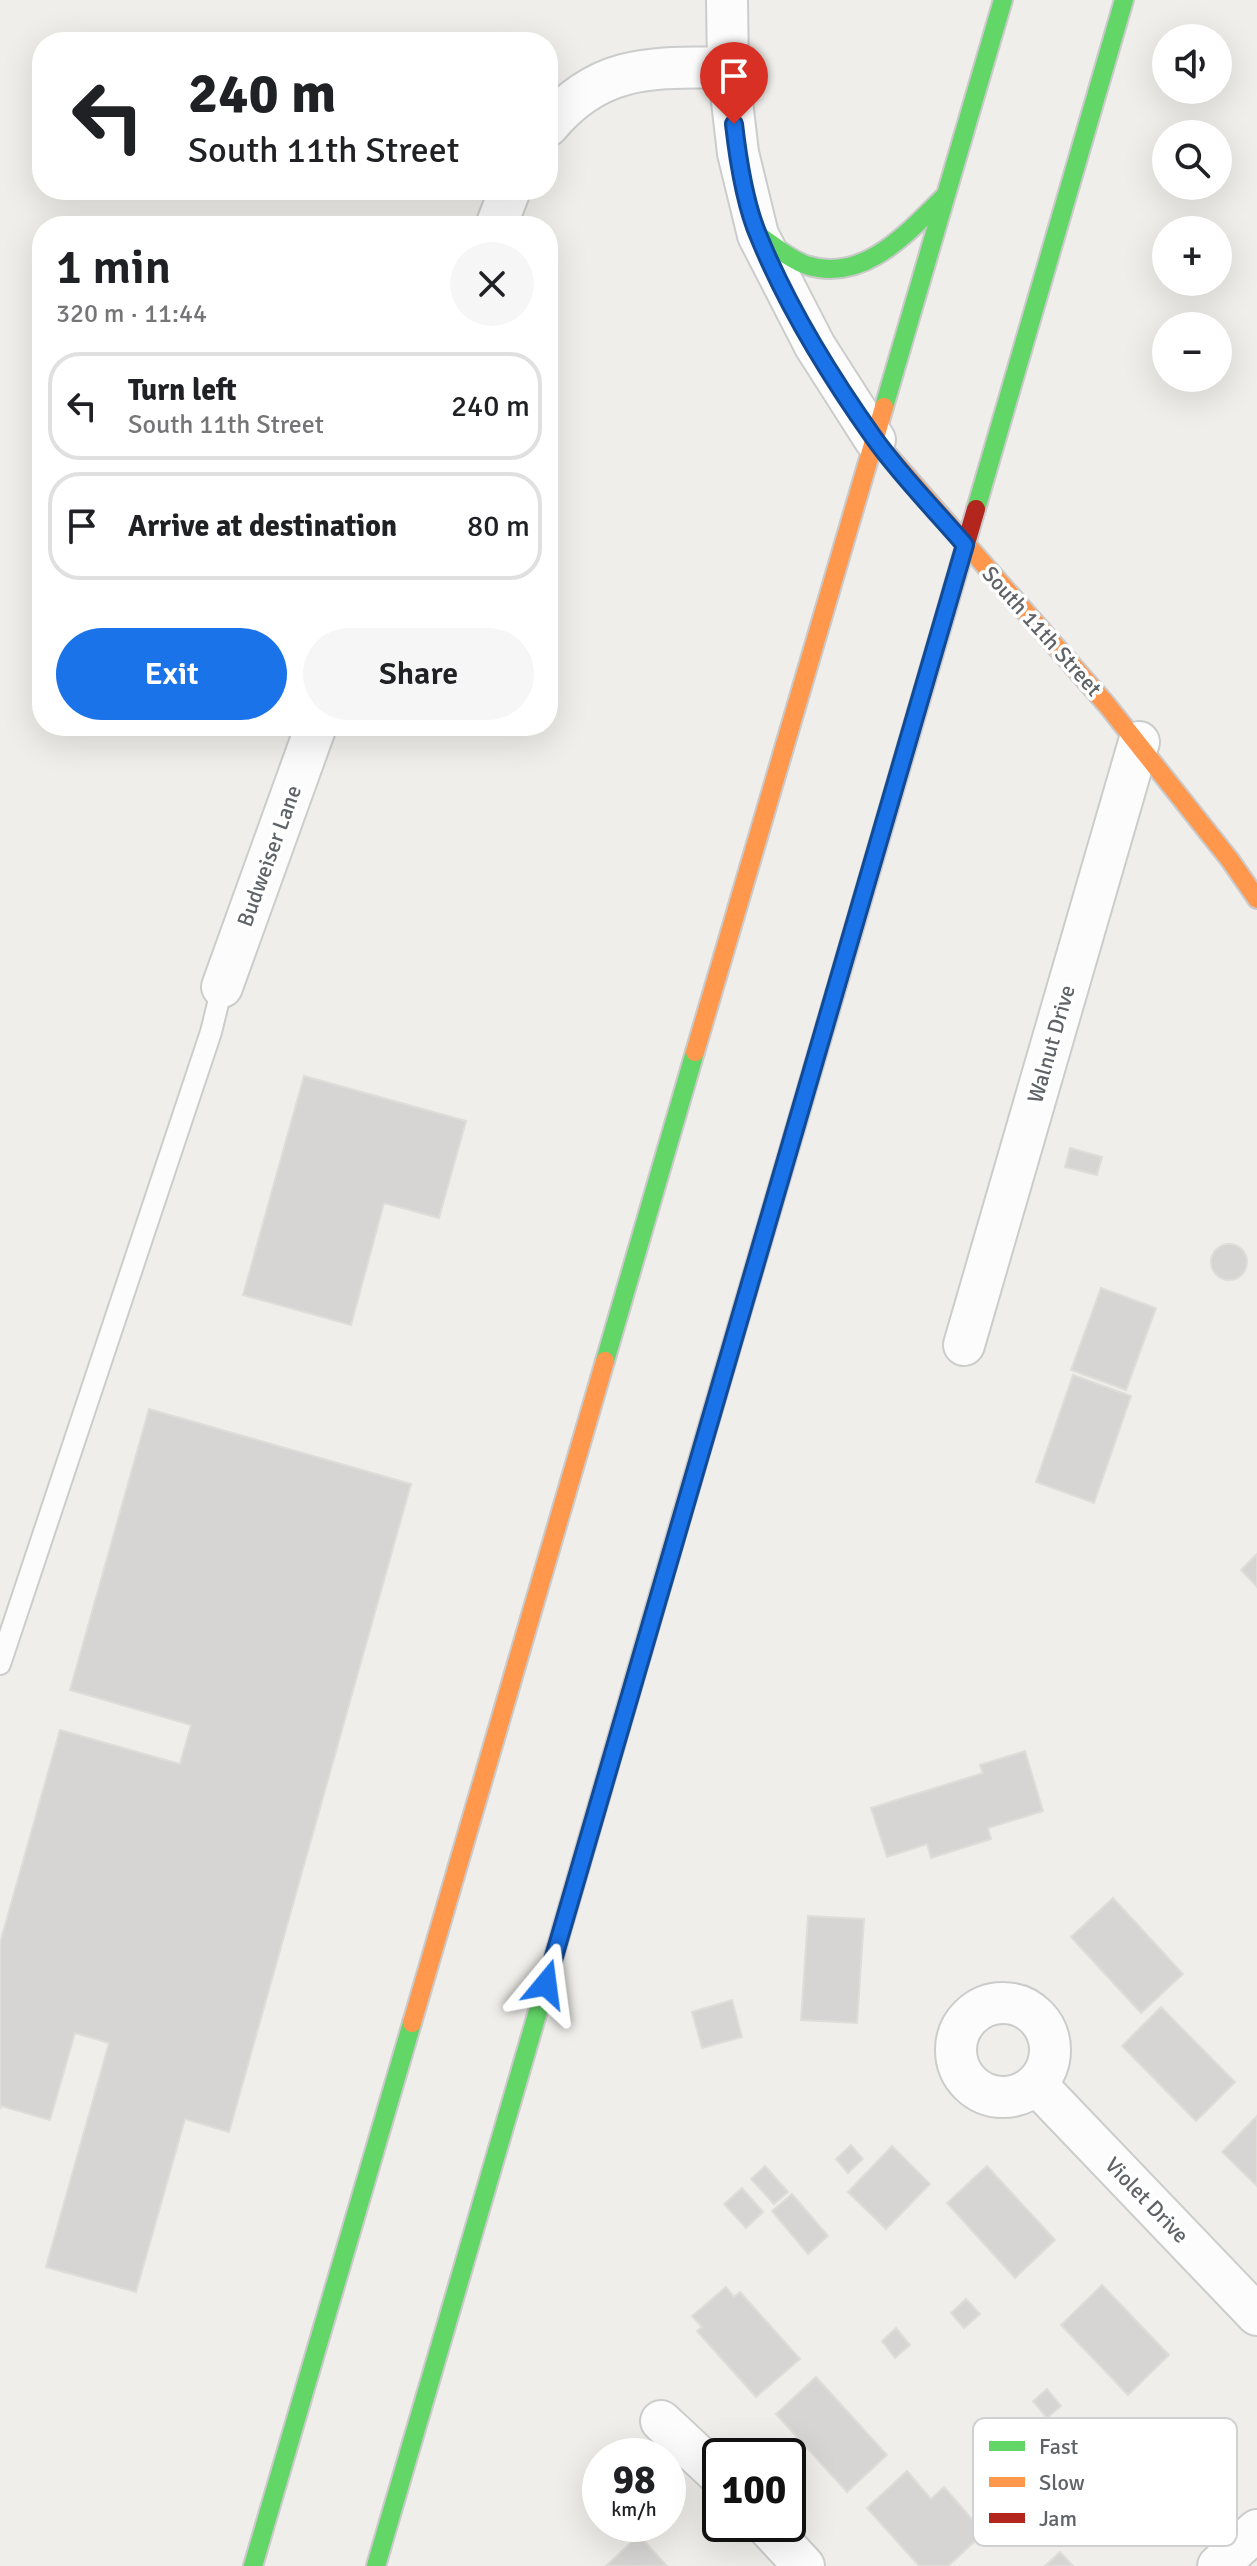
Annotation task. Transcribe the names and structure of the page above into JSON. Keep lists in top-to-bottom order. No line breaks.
{"streets":{"main road":["South 11th Street"],"street":["Budweiser Lane","Walnut Drive","Violet Drive"]},"crossings":[["South 11th Street","Walnut Drive"]],"legend":["Fast","Slow","Jam"],"page":{"map_buttons":["+","−"],"turn":["240 m","South 11th Street"],"heading":["1 min","320 m · 11:44"],"list":[{"name":"Turn left","note":"South 11th Street","value":"240 m"},{"name":"Arrive at destination","value":"80 m"}],"buttons":["Exit","Share"],"speed":"98 km/h","limit":"100"}}
